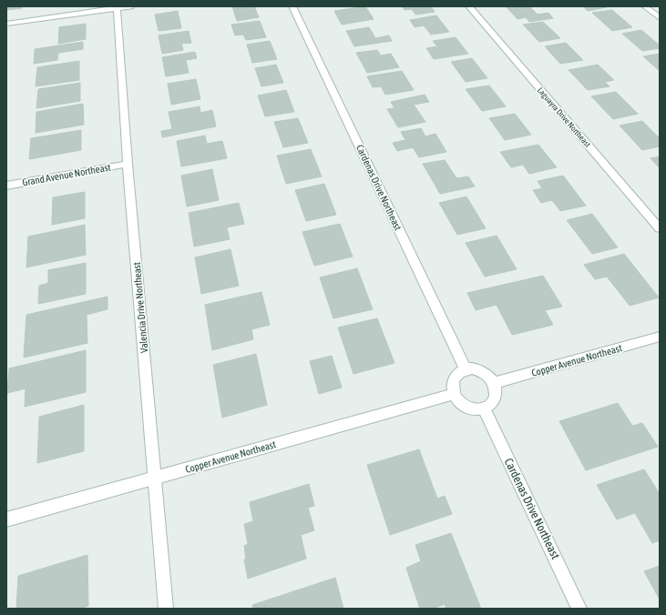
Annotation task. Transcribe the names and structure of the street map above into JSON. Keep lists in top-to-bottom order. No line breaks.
{"streets":{"street":["Laguayra Drive Northeast","Grand Avenue Northeast","Cardenas Drive Northeast","Valencia Drive Northeast","Copper Avenue Northeast"]},"crossings":[["Grand Avenue Northeast","Valencia Drive Northeast"],["Cardenas Drive Northeast","Copper Avenue Northeast"],["Valencia Drive Northeast","Copper Avenue Northeast"]]}
